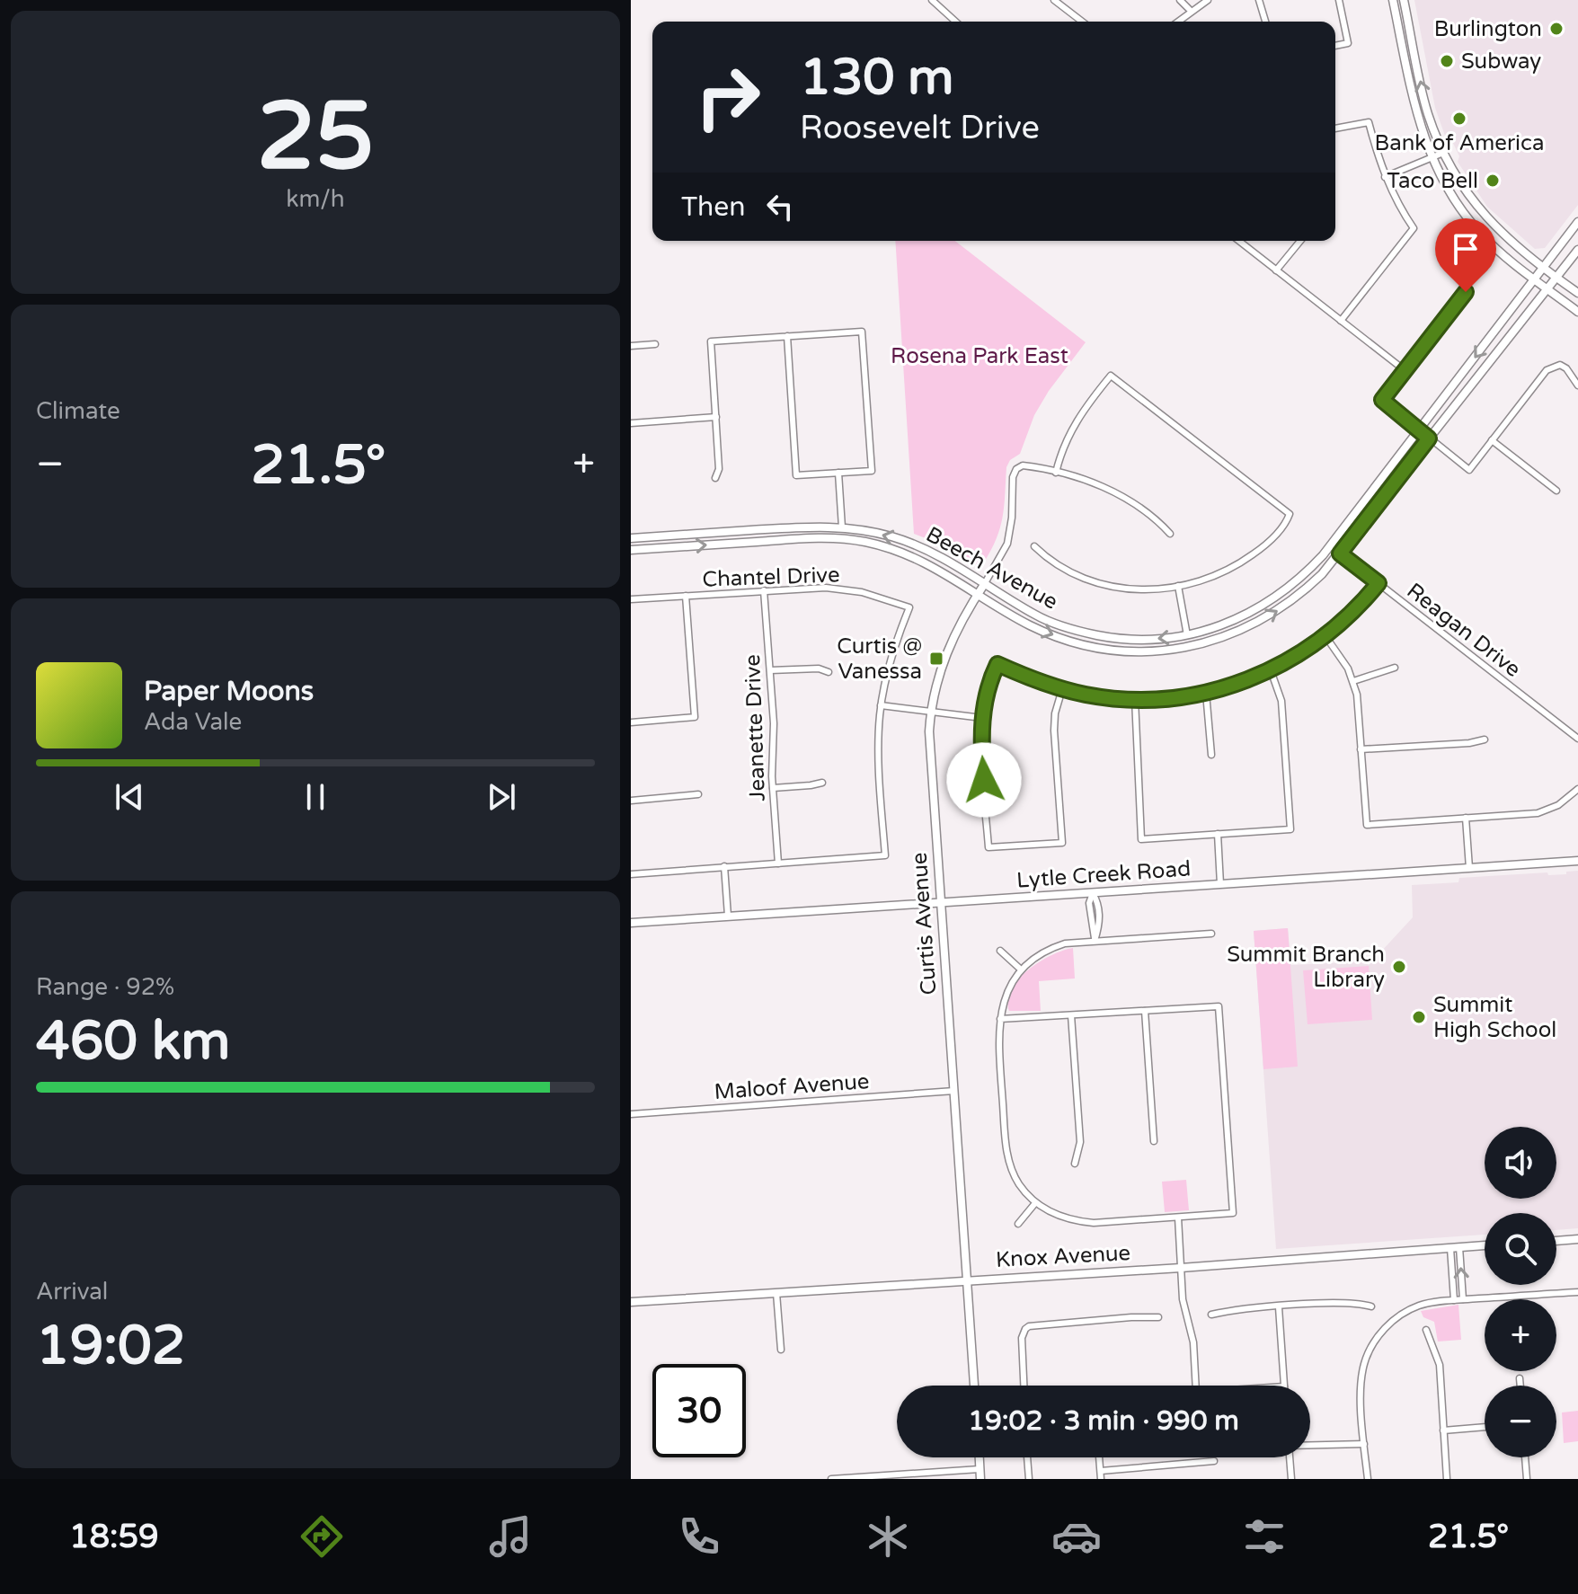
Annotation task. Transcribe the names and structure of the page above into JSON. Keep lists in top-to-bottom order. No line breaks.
{"streets":{"street":["Beech Avenue","Chantel Drive","Reagan Drive","Jeanette Drive","Lytle Creek Road","Curtis Avenue","Maloof Avenue","Knox Avenue"]},"crossings":[["Beech Avenue","Reagan Drive"],["Beech Avenue","Curtis Avenue"],["Chantel Drive","Jeanette Drive"],["Lytle Creek Road","Curtis Avenue"],["Curtis Avenue","Maloof Avenue"],["Curtis Avenue","Knox Avenue"]],"parks":["Rosena Park East"],"places":{"other":["Burlington","Subway","Bank of America","Taco Bell","Summit Branch Library","Summit High School"],"transit":["Curtis @ Vanessa"]},"page":{"tile":[["25","km/h"],"Climate",["Range · 92%","460 km"],["Arrival","19:02"]],"turn":["130 m","Roosevelt Drive"],"then":"Then","heat":["−","21.5°","+"],"song":["Paper Moons","Ada Vale"],"map_buttons":["+","−"],"limit":"30","trip":"19:02 · 3 min · 990 m","tabs":["18:59","21.5°"]}}
